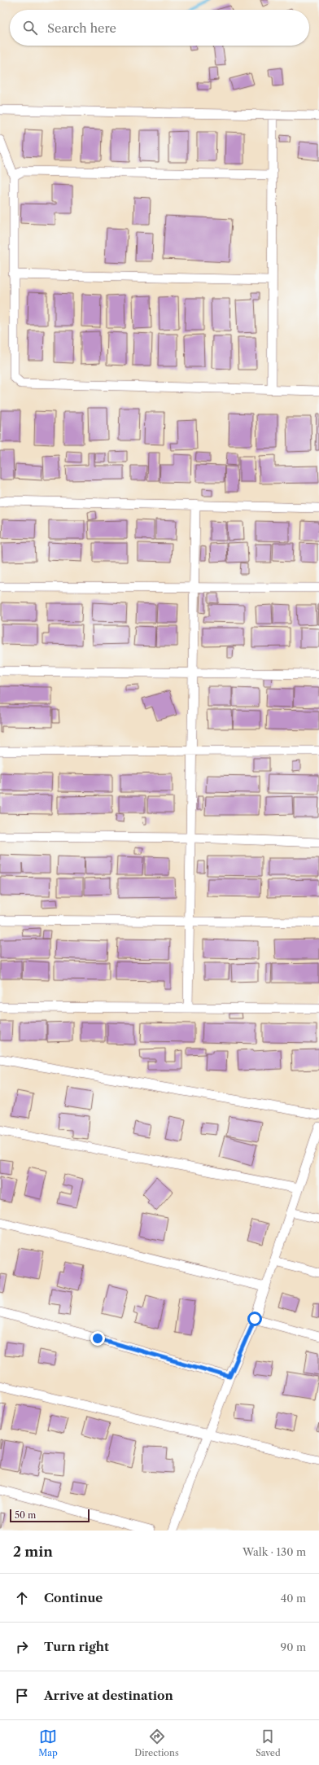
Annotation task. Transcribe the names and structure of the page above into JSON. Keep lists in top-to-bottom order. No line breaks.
{"scale_bar":"50 m","page":{"search":"Search here","scale":"50 m","heading":["2 min","Walk · 130 m"],"list":[["Continue","40 m"],["Turn right","90 m"],"Arrive at destination"],"nav":["Map","Directions","Saved"]}}
